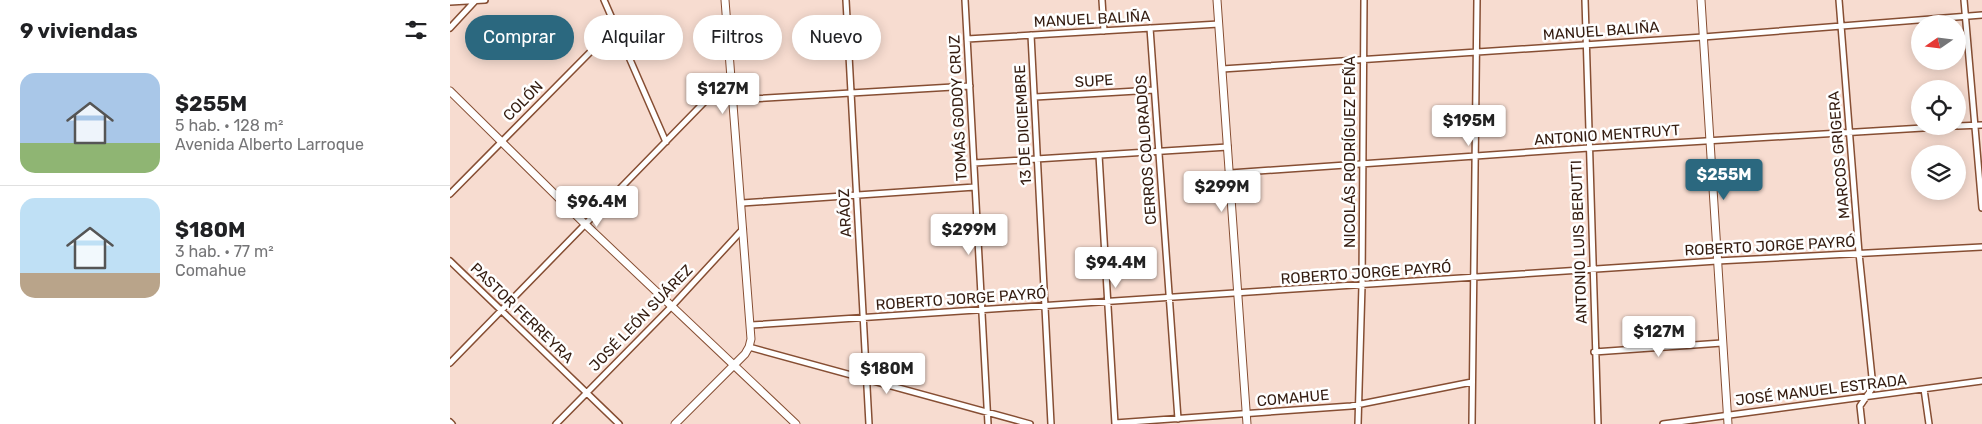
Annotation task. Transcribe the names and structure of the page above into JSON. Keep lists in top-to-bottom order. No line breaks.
{"streets":{"street":["MANUEL BALIÑA","SUPE","COLÓN","TOMÁS GODOY CRUZ","13 DE DICIEMBRE","ANTONIO MENTRUYT","CERROS COLORADOS","NICOLÁS RODRÍGUEZ PEÑA","MARCOS GRIGERA","ARÁOZ","ANTONIO LUIS BERUTTI","ROBERTO JORGE PAYRÓ","PASTOR FERREYRA","JOSÉ LEÓN SUÁREZ","JOSÉ MANUEL ESTRADA","COMAHUE"]},"crossings":[["MANUEL BALIÑA","TOMÁS GODOY CRUZ"],["MANUEL BALIÑA","13 DE DICIEMBRE"],["MANUEL BALIÑA","CERROS COLORADOS"],["MANUEL BALIÑA","NICOLÁS RODRÍGUEZ PEÑA"],["MANUEL BALIÑA","MARCOS GRIGERA"],["MANUEL BALIÑA","ANTONIO LUIS BERUTTI"],["SUPE","13 DE DICIEMBRE"],["SUPE","CERROS COLORADOS"],["TOMÁS GODOY CRUZ","ROBERTO JORGE PAYRÓ"],["13 DE DICIEMBRE","ROBERTO JORGE PAYRÓ"],["ANTONIO MENTRUYT","NICOLÁS RODRÍGUEZ PEÑA"],["ANTONIO MENTRUYT","MARCOS GRIGERA"],["ANTONIO MENTRUYT","ANTONIO LUIS BERUTTI"],["CERROS COLORADOS","ROBERTO JORGE PAYRÓ"],["CERROS COLORADOS","COMAHUE"],["NICOLÁS RODRÍGUEZ PEÑA","ROBERTO JORGE PAYRÓ"],["NICOLÁS RODRÍGUEZ PEÑA","COMAHUE"],["MARCOS GRIGERA","ROBERTO JORGE PAYRÓ"],["MARCOS GRIGERA","JOSÉ MANUEL ESTRADA"],["ARÁOZ","ROBERTO JORGE PAYRÓ"],["ANTONIO LUIS BERUTTI","ROBERTO JORGE PAYRÓ"],["PASTOR FERREYRA","JOSÉ LEÓN SUÁREZ"]],"north":"left","page":{"heading":"9 viviendas","chip":["Comprar","Alquilar","Filtros","Nuevo"],"list":[{"name":"$255M","note":"5 hab. · 128 m² · Avenida Alberto Larroque"},{"name":"$180M","note":"3 hab. · 77 m² · Comahue"}],"price":["$127M","$195M","$255M","$299M","$96.4M","$299M","$94.4M","$127M","$180M"]}}
